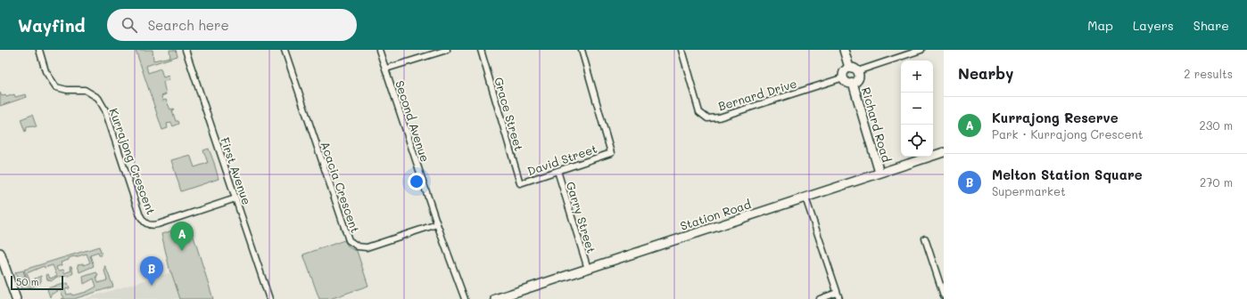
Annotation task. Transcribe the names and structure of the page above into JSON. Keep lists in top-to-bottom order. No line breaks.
{"streets":{"street":["Bernard Drive","Grace Street","Second Avenue","Richard Road","David Street","Kurrajong Crescent","First Avenue","Acacia Crescent","Station Road","Garry Street"]},"crossings":[["Bernard Drive","Richard Road"],["Grace Street","David Street"],["Second Avenue","Acacia Crescent"],["Richard Road","Station Road"],["David Street","Garry Street"],["Kurrajong Crescent","First Avenue"],["Station Road","Garry Street"]],"scale_bar":"50 m","page":{"header":"Wayfind","search":"Search here","nav":["Map","Layers","Share"],"heading":["Nearby","2 results"],"map_buttons":["+","−"],"list":[{"mark":"A","name":"Kurrajong Reserve","note":"Park · Kurrajong Crescent","value":"230 m"},{"mark":"B","name":"Melton Station Square","note":"Supermarket","value":"270 m"}],"pins":["A","B"],"scale":"50 m"}}
